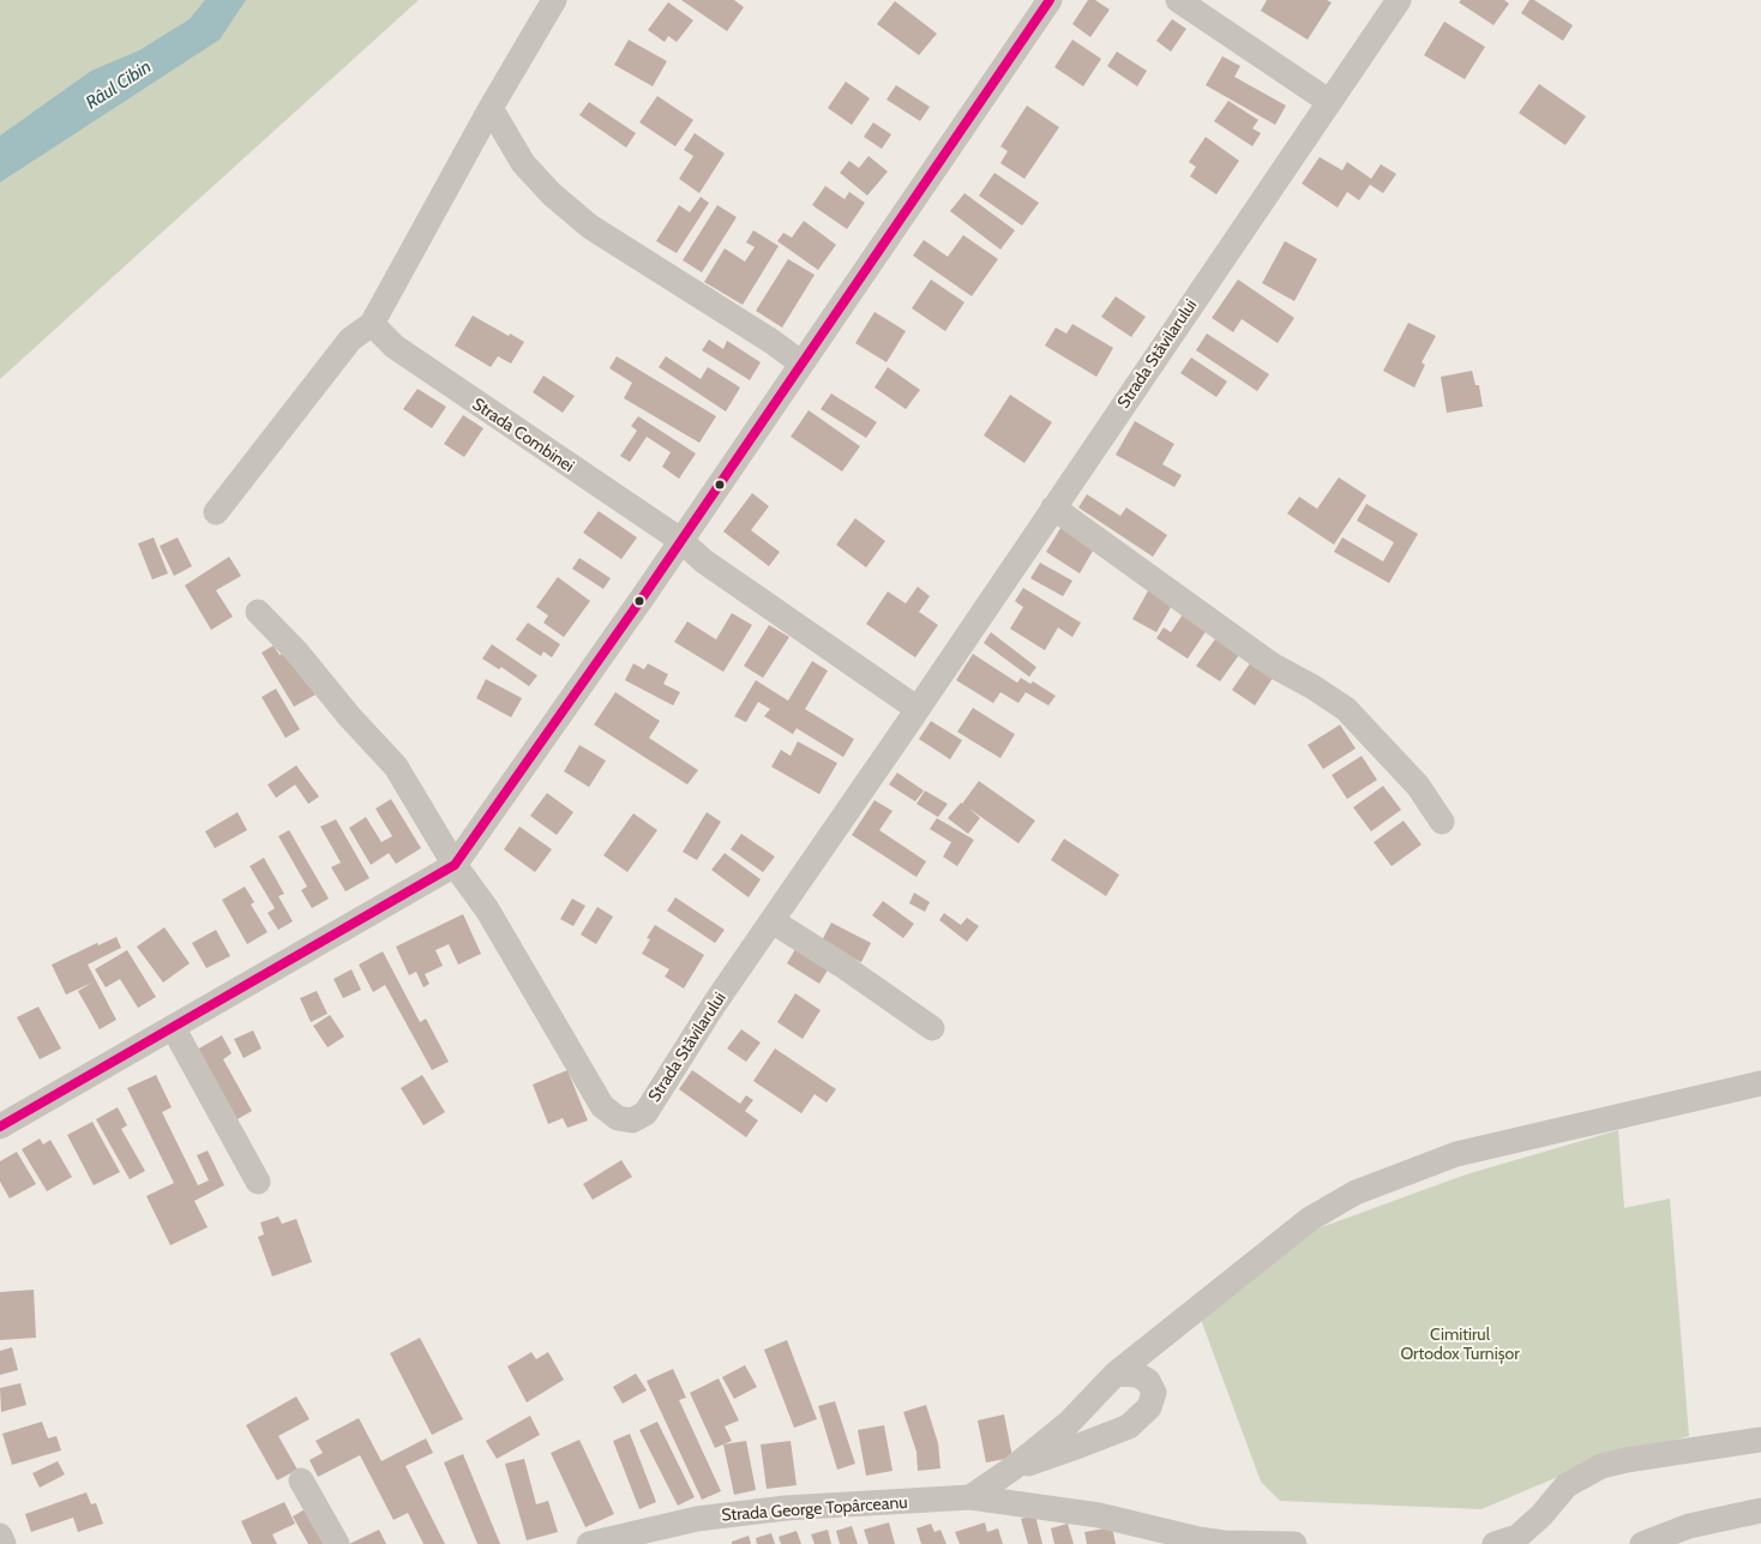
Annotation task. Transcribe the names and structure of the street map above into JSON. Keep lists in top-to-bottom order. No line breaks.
{"streets":{"street":["Strada Stăvilarului","Strada Combinei","Strada George Topârceanu"]},"water":["Râul Cibin"],"parks":["Cimitirul Ortodox Turnișor"]}
